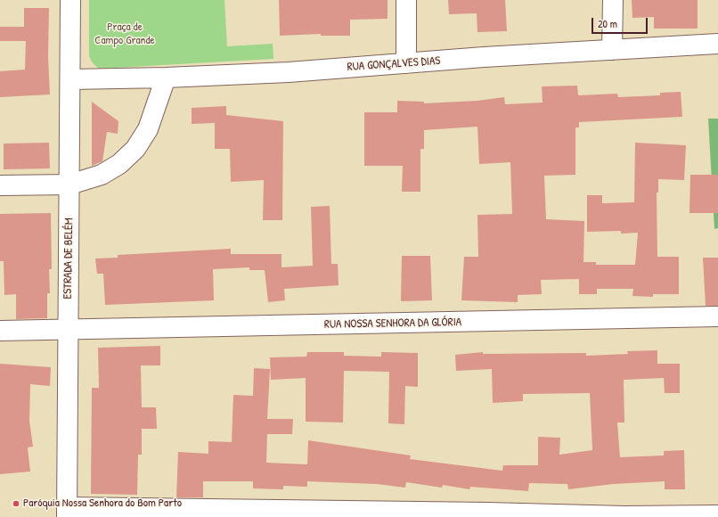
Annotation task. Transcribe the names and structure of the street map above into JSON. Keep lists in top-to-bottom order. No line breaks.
{"streets":{"street":["RUA GONÇALVES DIAS","ESTRADA DE BELÉM","RUA NOSSA SENHORA DA GLÓRIA"]},"crossings":[["RUA GONÇALVES DIAS","ESTRADA DE BELÉM"],["ESTRADA DE BELÉM","RUA NOSSA SENHORA DA GLÓRIA"]],"parks":["Praça de Campo Grande"],"places":["Paróquia Nossa Senhora do Bom Parto"],"scale_bar":"20 m"}
